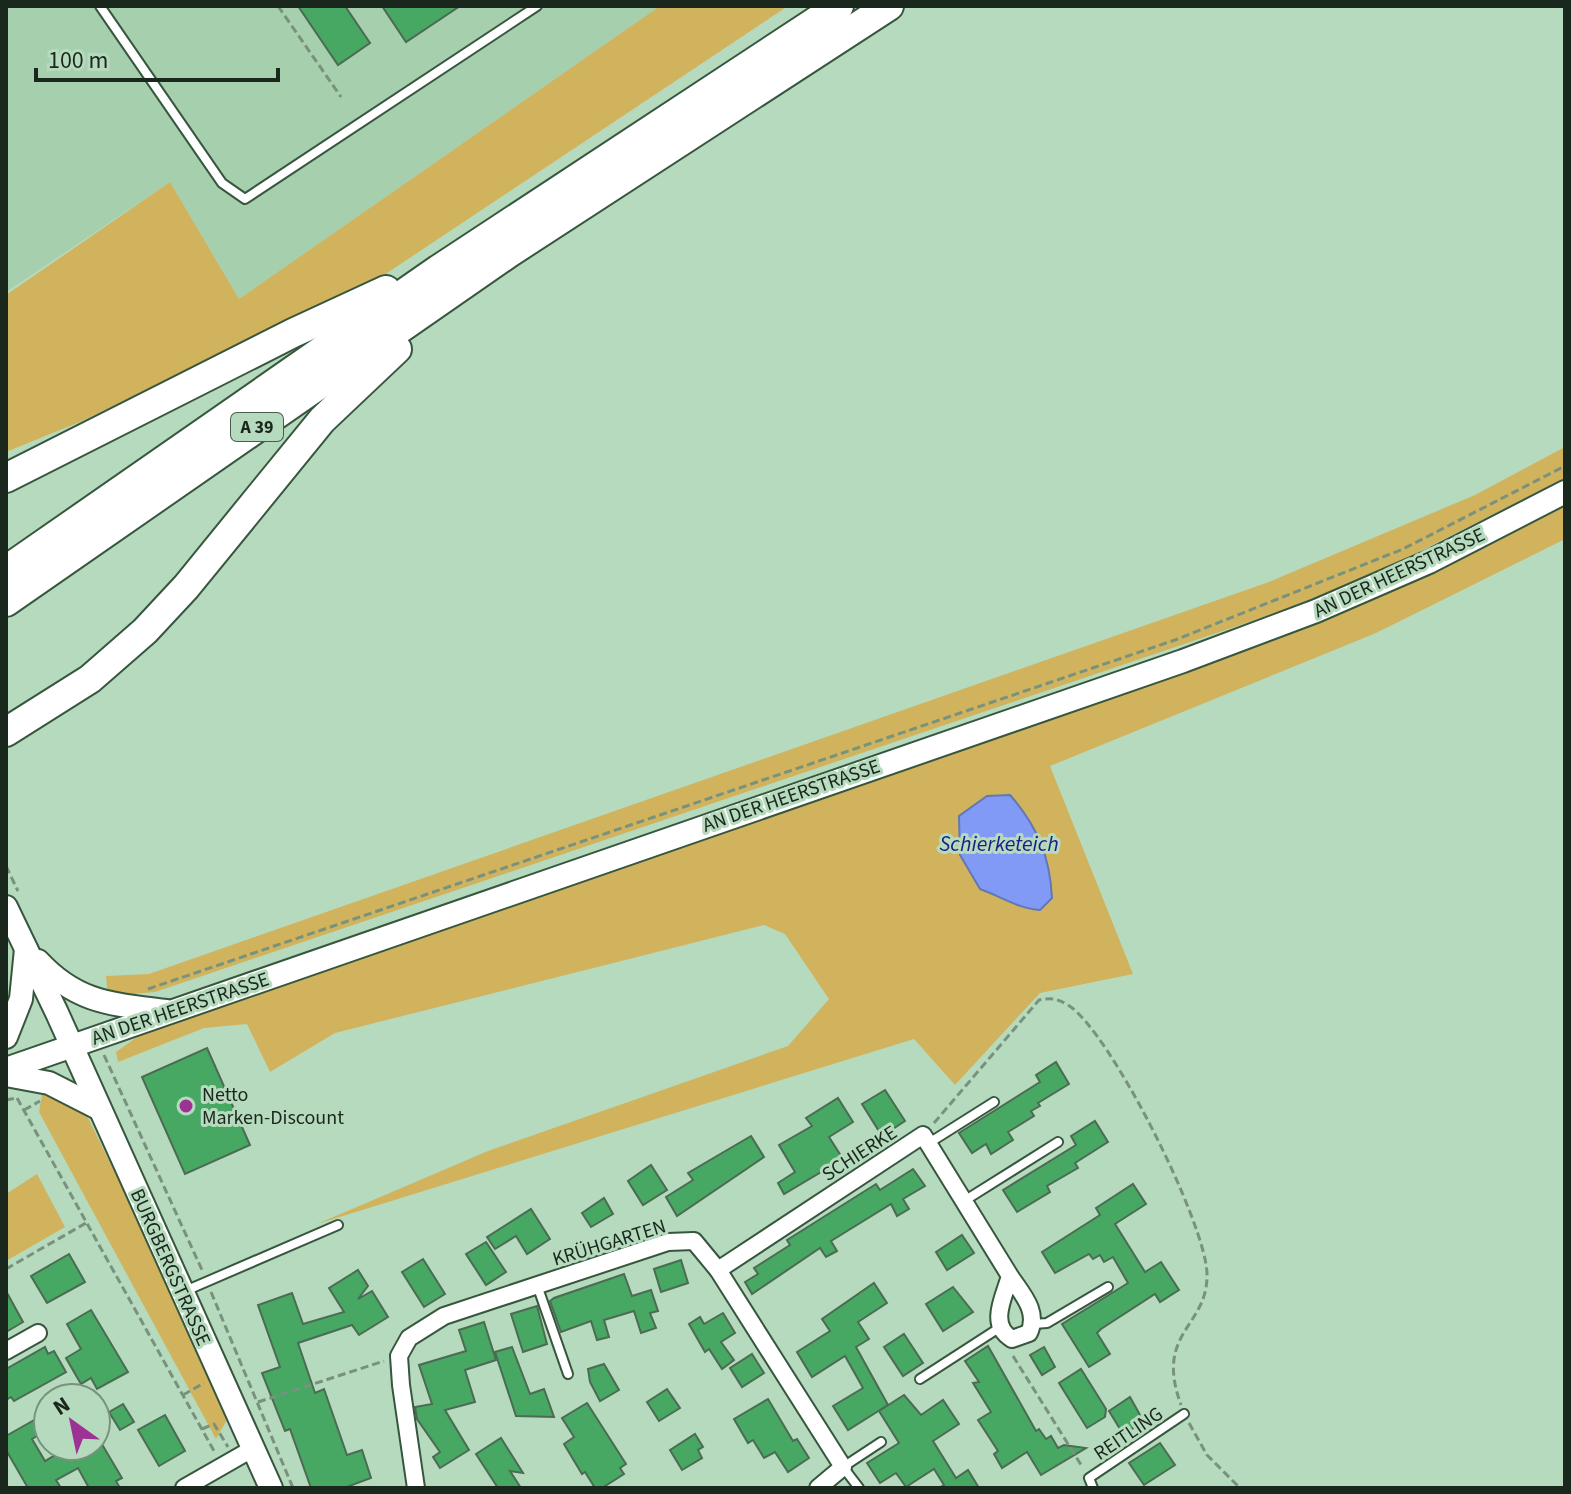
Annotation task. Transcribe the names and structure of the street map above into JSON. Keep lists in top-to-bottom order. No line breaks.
{"streets":{"highway":["A 39"],"street":["AN DER HEERSTRASSE","SCHIERKE","KRÜHGARTEN","BURGBERGSTRASSE"],"lane":["REITLING"]},"crossings":[["AN DER HEERSTRASSE","BURGBERGSTRASSE"],["SCHIERKE","KRÜHGARTEN"]],"water":["Schierketeich"],"places":["Netto Marken-Discount"],"scale_bar":"100 m","north":"top left"}
